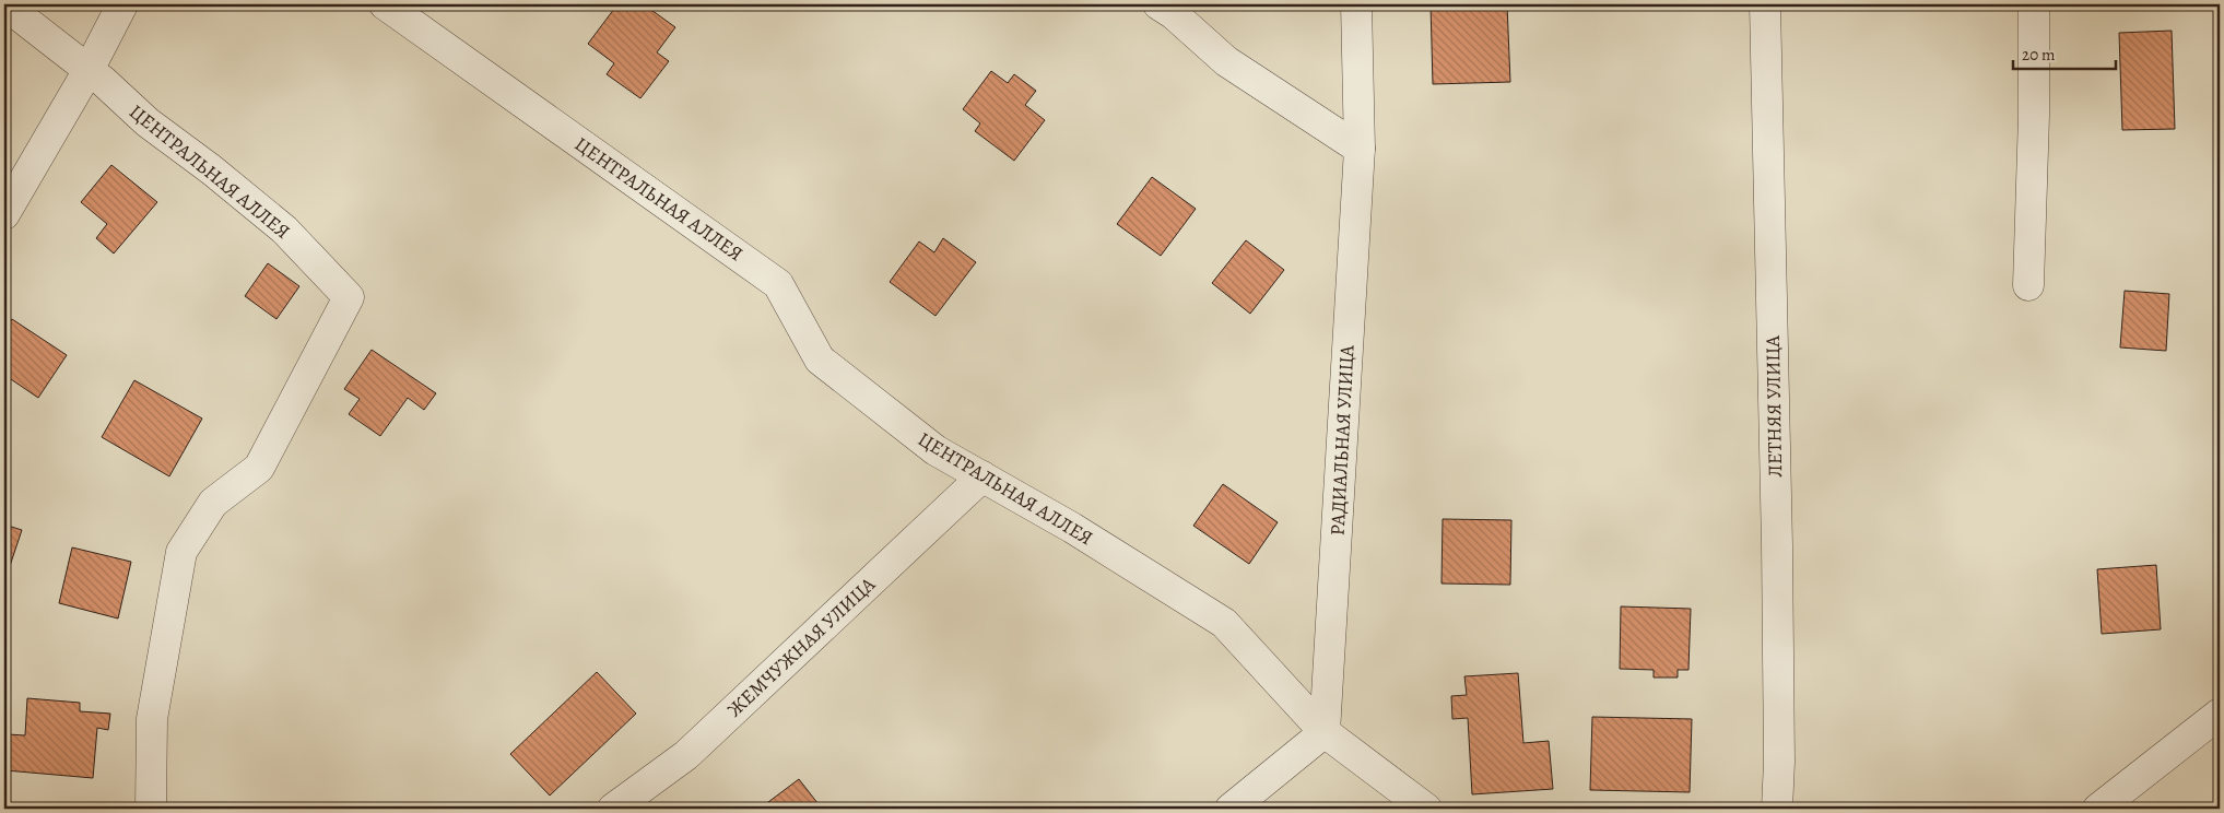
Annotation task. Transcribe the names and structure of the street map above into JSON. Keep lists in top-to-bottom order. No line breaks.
{"streets":{"street":["ЦЕНТРАЛЬНАЯ АЛЛЕЯ","ЛЕТНЯЯ УЛИЦА","РАДИАЛЬНАЯ УЛИЦА","ЖЕМЧУЖНАЯ УЛИЦА"]},"crossings":[["ЦЕНТРАЛЬНАЯ АЛЛЕЯ","РАДИАЛЬНАЯ УЛИЦА"],["ЦЕНТРАЛЬНАЯ АЛЛЕЯ","ЖЕМЧУЖНАЯ УЛИЦА"]],"scale_bar":"20 m"}
